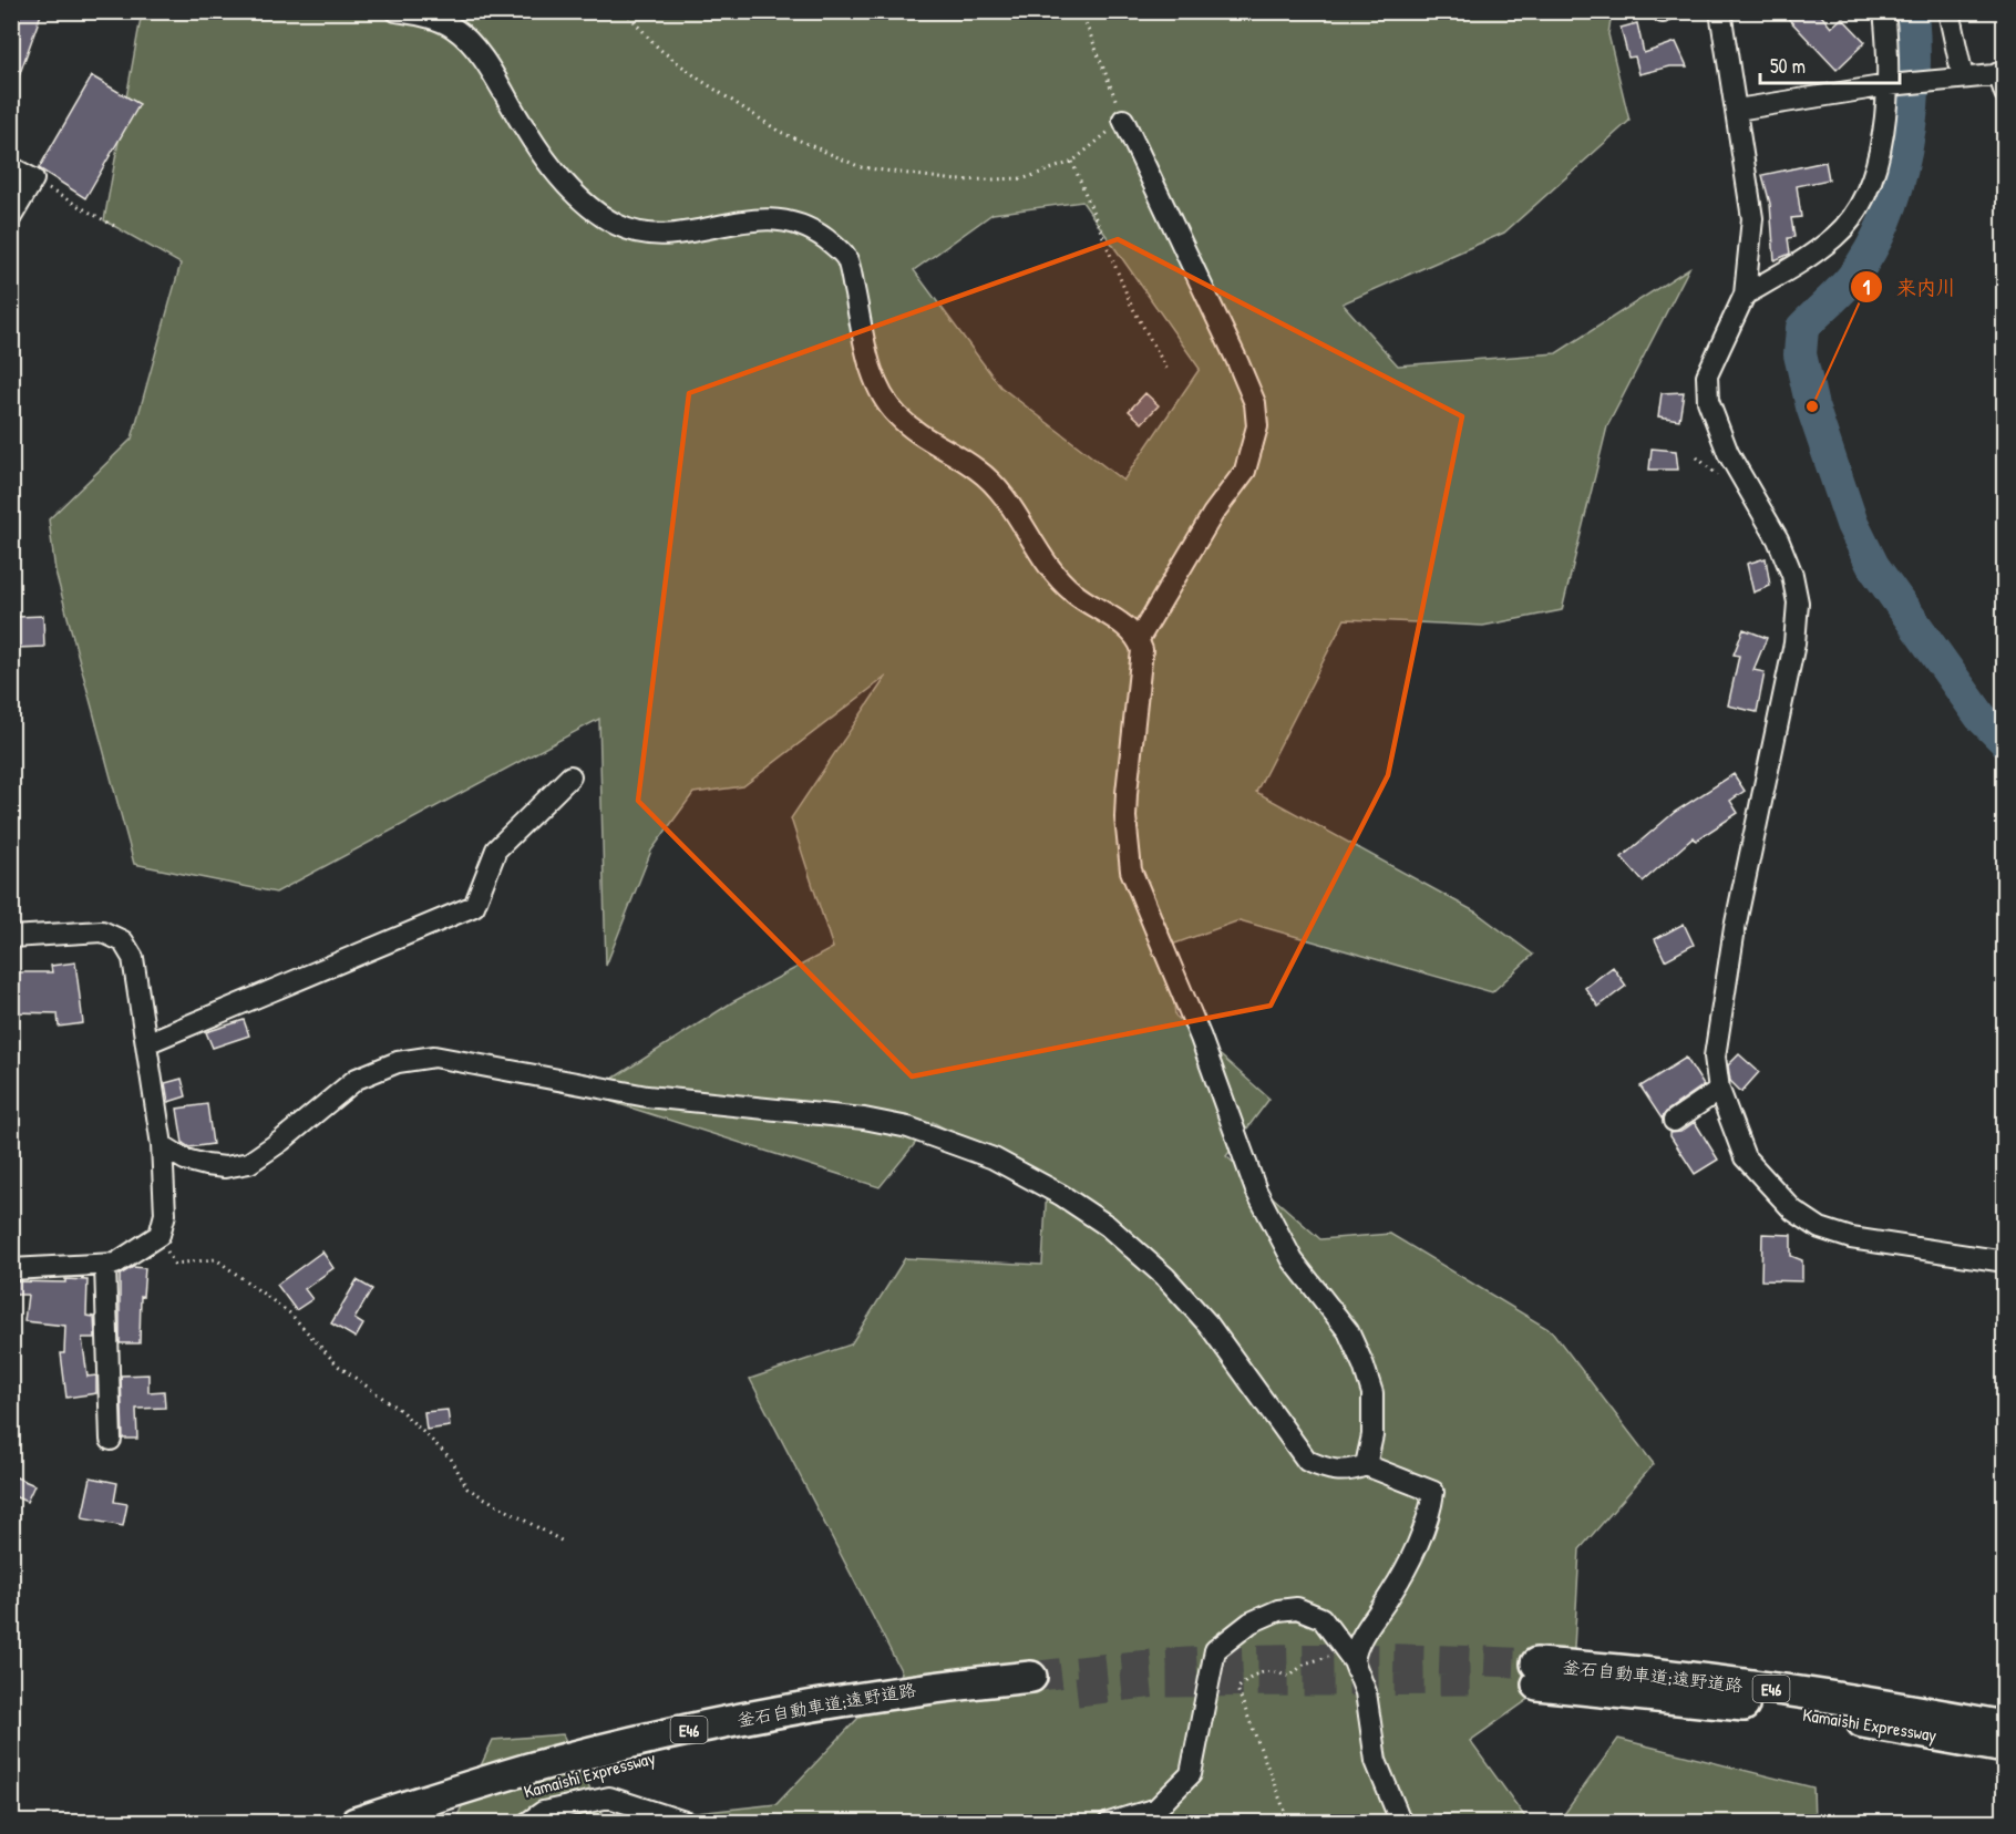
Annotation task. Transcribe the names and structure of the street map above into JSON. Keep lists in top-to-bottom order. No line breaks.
{"streets":{"highway":["釜石自動車道;遠野道路","E46","Kamaishi Expressway"]},"crossings":[["釜石自動車道;遠野道路","Kamaishi Expressway"]],"places":["来内川"],"scale_bar":"50 m"}
